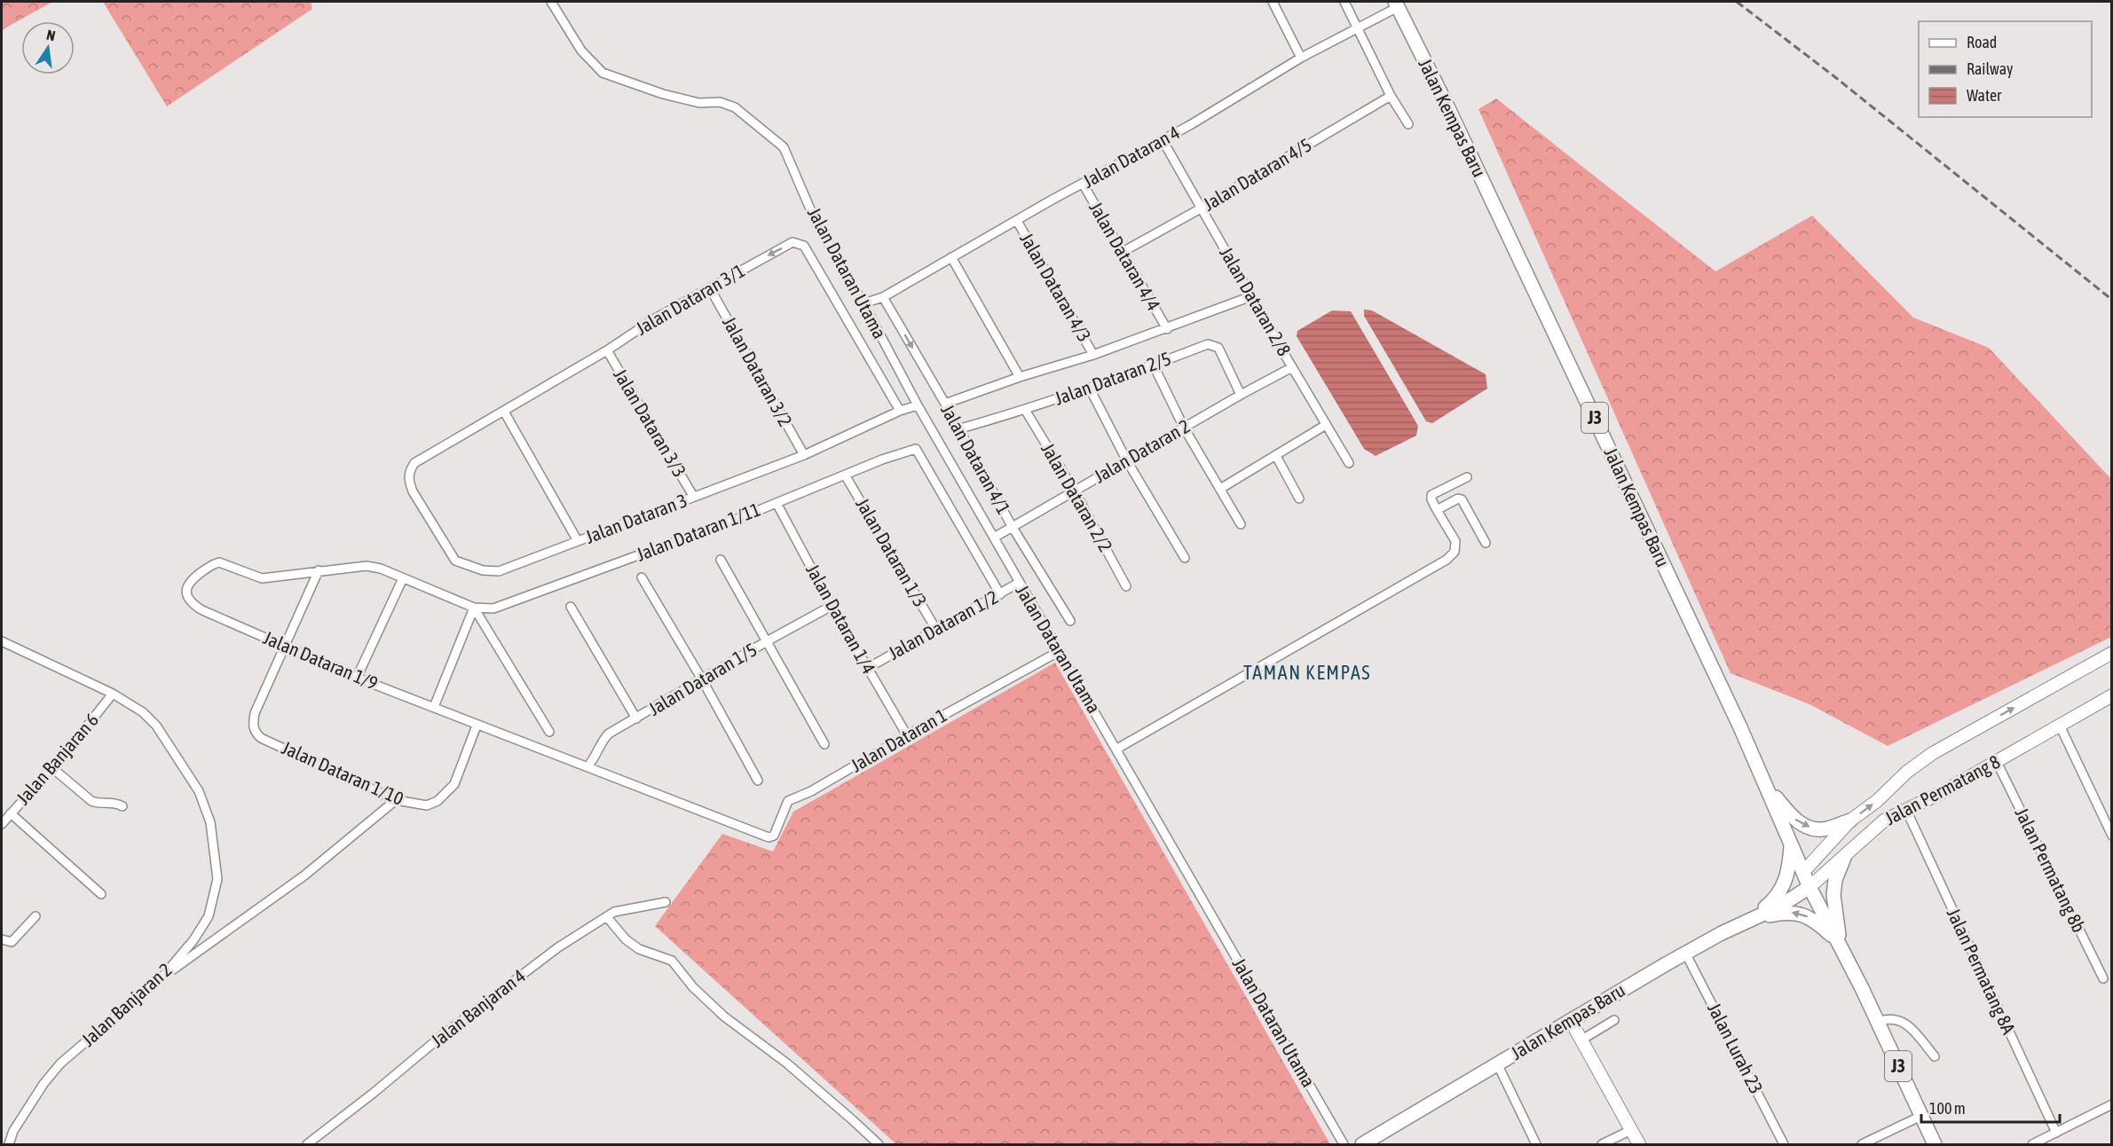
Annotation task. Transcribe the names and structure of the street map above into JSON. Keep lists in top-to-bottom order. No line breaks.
{"streets":{"main road":["Jalan Kempas Baru","J3"],"street":["Jalan Dataran 4","Jalan Dataran 4/5","Jalan Dataran 4/4","Jalan Dataran Utama","Jalan Dataran 4/3","Jalan Dataran 3/1","Jalan Dataran 2/8","Jalan Dataran 3/2","Jalan Dataran 2/5","Jalan Dataran 3/3","Jalan Dataran 2","Jalan Dataran 4/1","Jalan Dataran 2/2","Jalan Dataran 3","Jalan Dataran 1/11","Jalan Dataran 1/3","Jalan Dataran 1/4","Jalan Dataran 1/2","Jalan Dataran 1/9","Jalan Dataran 1/5","Jalan Dataran 1","Jalan Banjaran 6","Jalan Dataran 1/10","Jalan Permatang 8","Jalan Permatang 8b","Jalan Permatang 8A","Jalan Banjaran 2","Jalan Banjaran 4","Jalan Lurah 23"]},"crossings":[["Jalan Kempas Baru","Jalan Dataran 4"],["Jalan Kempas Baru","Jalan Permatang 8"],["Jalan Kempas Baru","Jalan Lurah 23"],["Jalan Dataran 4","Jalan Dataran 4/4"],["Jalan Dataran 4","Jalan Dataran Utama"],["Jalan Dataran 4","Jalan Dataran 4/3"],["Jalan Dataran 4","Jalan Dataran 2/8"],["Jalan Dataran 4","Jalan Dataran 4/1"],["Jalan Dataran 4/5","Jalan Dataran 4/4"],["Jalan Dataran 4/5","Jalan Dataran 2/8"],["Jalan Dataran Utama","Jalan Dataran 2"],["Jalan Dataran Utama","Jalan Dataran 3"],["Jalan Dataran Utama","Jalan Dataran 1/2"],["Jalan Dataran Utama","Jalan Dataran 1"],["Jalan Dataran 3/1","Jalan Dataran 3/2"],["Jalan Dataran 3/1","Jalan Dataran 3/3"],["Jalan Dataran 3/1","Jalan Dataran 3"],["Jalan Dataran 2/8","Jalan Dataran 2"],["Jalan Dataran 3/2","Jalan Dataran 3"],["Jalan Dataran 2/5","Jalan Dataran 2"],["Jalan Dataran 2/5","Jalan Dataran 4/1"],["Jalan Dataran 2/5","Jalan Dataran 2/2"],["Jalan Dataran 3/3","Jalan Dataran 3"],["Jalan Dataran 2","Jalan Dataran 4/1"],["Jalan Dataran 2","Jalan Dataran 2/2"],["Jalan Dataran 1/11","Jalan Dataran 1/3"],["Jalan Dataran 1/11","Jalan Dataran 1/4"],["Jalan Dataran 1/11","Jalan Dataran 1/2"],["Jalan Dataran 1/11","Jalan Dataran 1/9"],["Jalan Dataran 1/3","Jalan Dataran 1/2"],["Jalan Dataran 1/4","Jalan Dataran 1/2"],["Jalan Dataran 1/4","Jalan Dataran 1/5"],["Jalan Dataran 1/4","Jalan Dataran 1"],["Jalan Dataran 1/9","Jalan Dataran 1/5"],["Jalan Dataran 1/9","Jalan Dataran 1"],["Jalan Dataran 1/9","Jalan Dataran 1/10"],["Jalan Banjaran 6","Jalan Banjaran 2"],["Jalan Permatang 8","Jalan Permatang 8b"],["Jalan Permatang 8","Jalan Permatang 8A"]],"districts":["TAMAN KEMPAS"],"legend":["Road","Railway","Water"],"scale_bar":"100 m","north":"top"}
